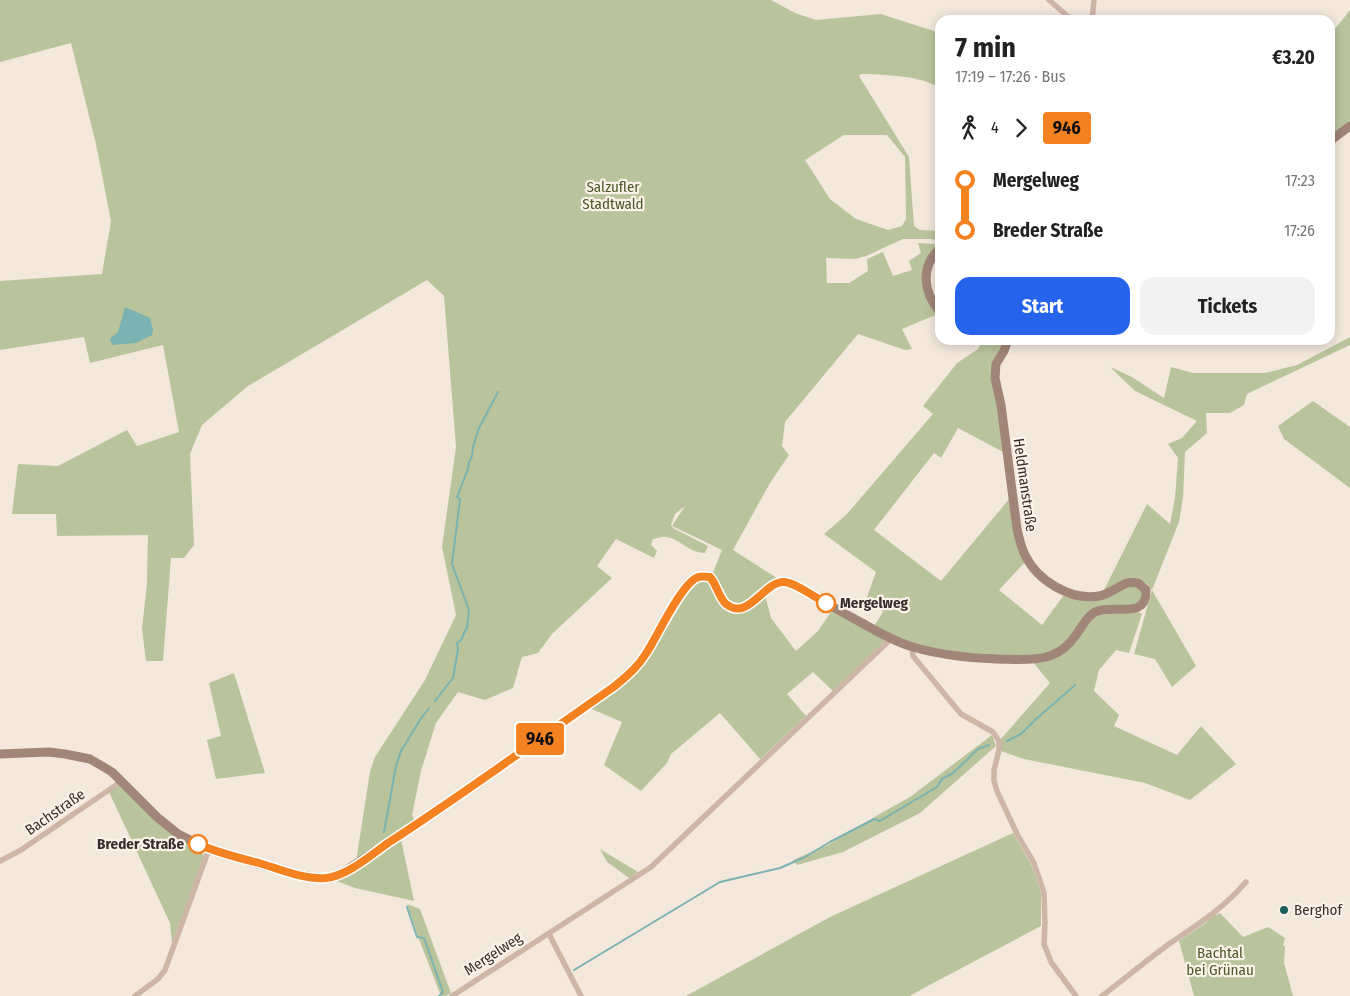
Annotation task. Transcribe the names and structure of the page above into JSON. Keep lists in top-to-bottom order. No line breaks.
{"streets":{"main road":["Heldmanstraße"],"street":["Bachstraße","Mergelweg"]},"crossings":[["Heldmanstraße","Bachstraße"],["Heldmanstraße","Mergelweg"]],"parks":["Salzufler Stadtwald","Bachtal bei Grünau"],"places":["Mergelweg","Breder Straße","Berghof"],"lines":["bus line 946"],"page":{"on_map":"946","heading":["7 min","17:19 – 17:26 · Bus","€3.20"],"legs":["4","946"],"list":[{"name":"Mergelweg","value":"17:23"},{"name":"Breder Straße","value":"17:26"}],"buttons":["Start","Tickets"]}}
